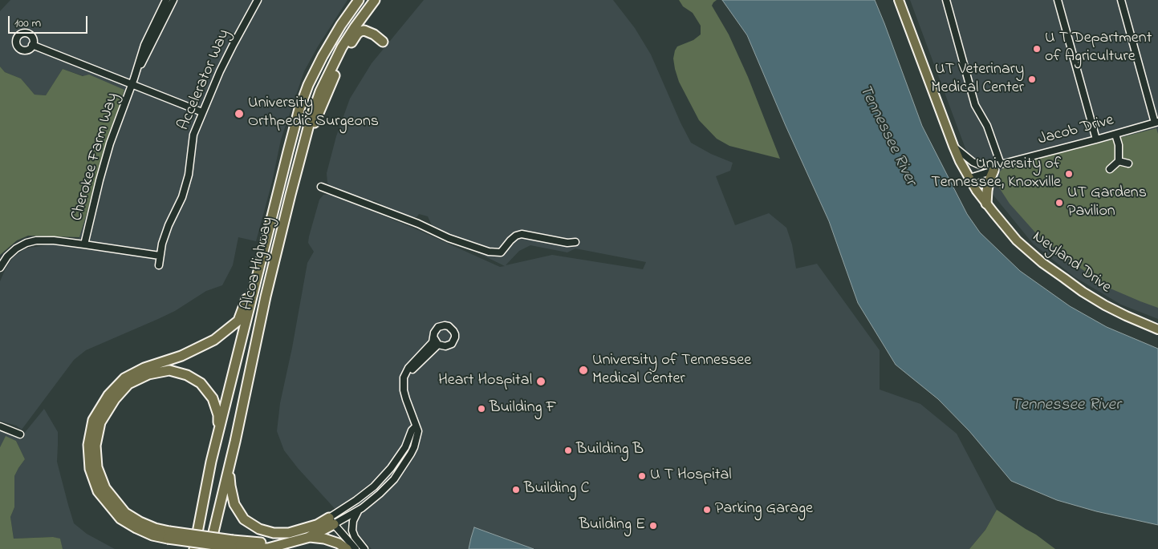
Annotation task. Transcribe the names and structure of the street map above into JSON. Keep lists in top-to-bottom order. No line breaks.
{"streets":{"highway":["Alcoa Highway"],"main road":["Neyland Drive"],"street":["Accelerator Way","Jacob Drive","Cherokee Farm Way"]},"crossings":[["Jacob Drive","Neyland Drive"]],"water":["Tennessee River"],"places":["U T Department of Agriculture","UT Veterinary Medical Center","University Orthpedic Surgeons","University of Tennessee, Knoxville","UT Gardens Pavilion","University of Tennessee Medical Center","Heart Hospital","Building F","Building B","U T Hospital","Building C","Parking Garage","Building E"],"scale_bar":"100 m"}
